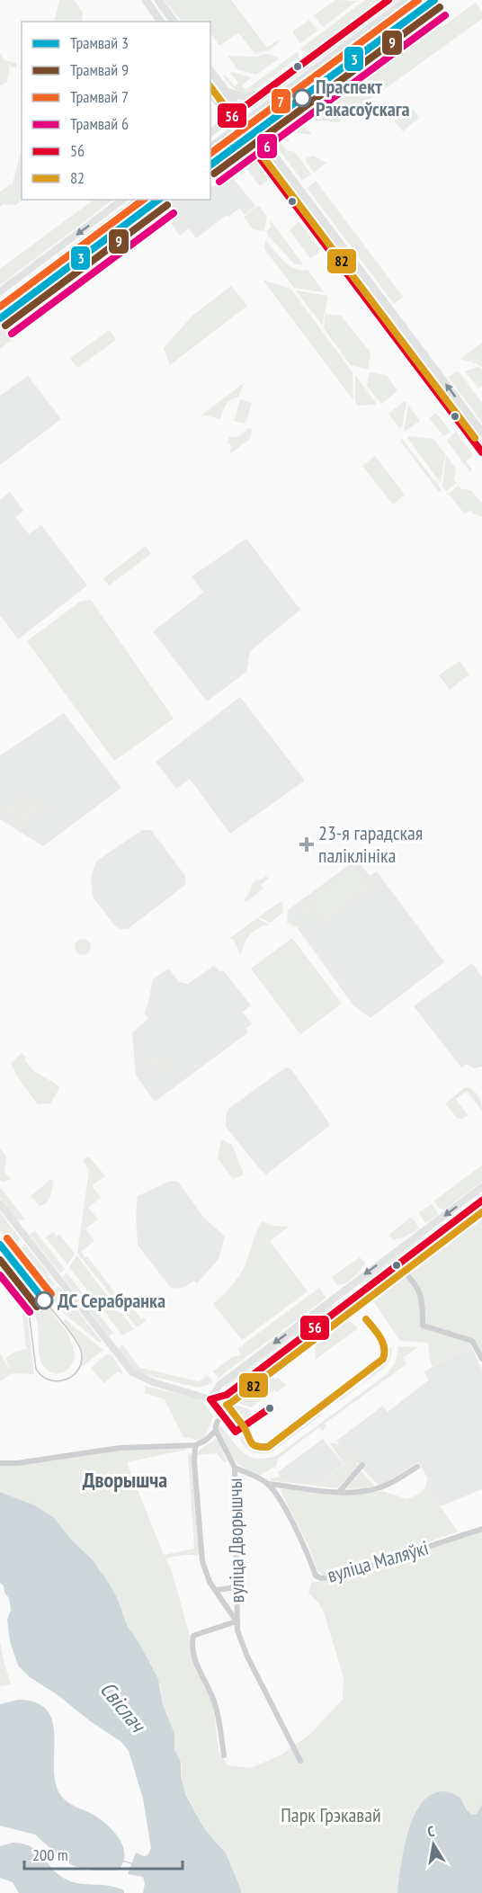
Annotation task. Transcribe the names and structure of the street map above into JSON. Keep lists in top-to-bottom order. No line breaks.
{"streets":{"street":["вуліца Дворышчы","вуліца Маляўкі"]},"crossings":[["вуліца Дворышчы","вуліца Маляўкі"]],"districts":["Дворышча"],"water":["Свіслач"],"parks":["Парк Грэкавай"],"places":{"other":["Праспект Ракасоўскага","ДС Серабранка"],"health":["23-я гарадская паліклініка"]},"lines":["tram line 3","tram line 7","transit line 56","tram line 9","tram line 6","transit line 82"],"legend":["Трамвай 3","Трамвай 9","Трамвай 7","Трамвай 6","56","82"],"scale_bar":"200 m","north":"top"}
